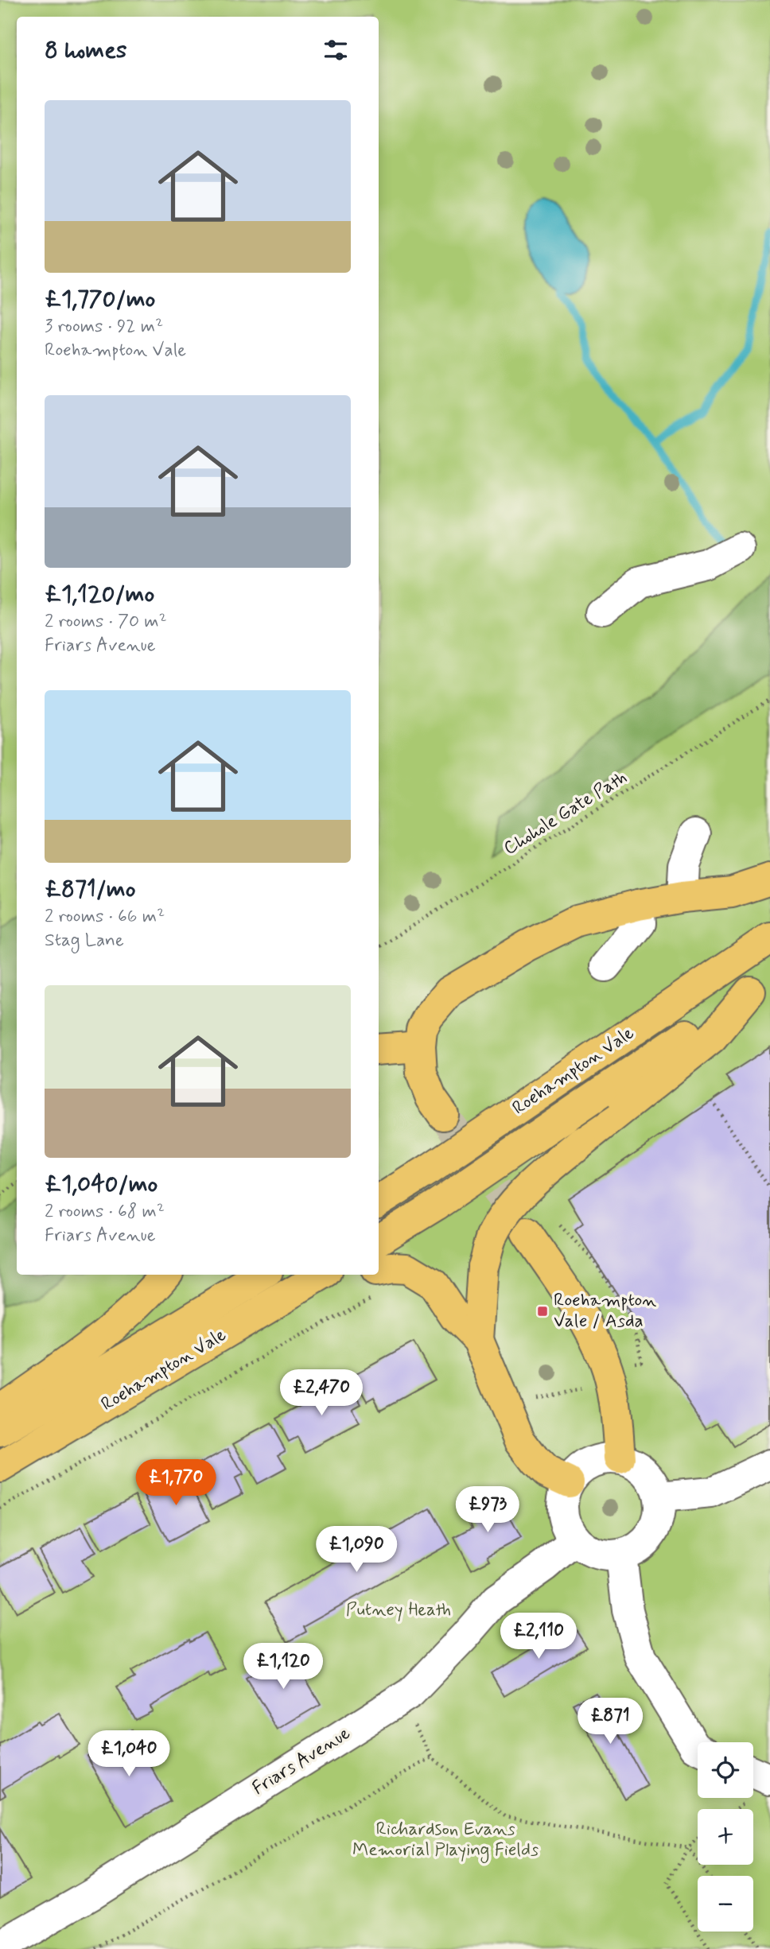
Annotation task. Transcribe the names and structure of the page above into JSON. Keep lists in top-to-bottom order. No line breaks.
{"streets":{"highway":["Roehampton Vale"],"street":["Friars Avenue"],"path":["Chohole Gate Path"]},"parks":["Putney Heath","Richardson Evans Memorial Playing Fields"],"places":{"transit":["Roehampton Vale / Asda"]},"page":{"heading":"8 homes","list":[{"name":"£1,770/mo","note":"3 rooms · 92 m² · Roehampton Vale"},{"name":"£1,120/mo","note":"2 rooms · 70 m² · Friars Avenue"},{"name":"£871/mo","note":"2 rooms · 66 m² · Stag Lane"},{"name":"£1,040/mo","note":"2 rooms · 68 m² · Friars Avenue"}],"price":["£2,470","£1,770","£973","£1,090","£2,110","£1,120","£871","£1,040"],"map_buttons":["+","−"]}}
